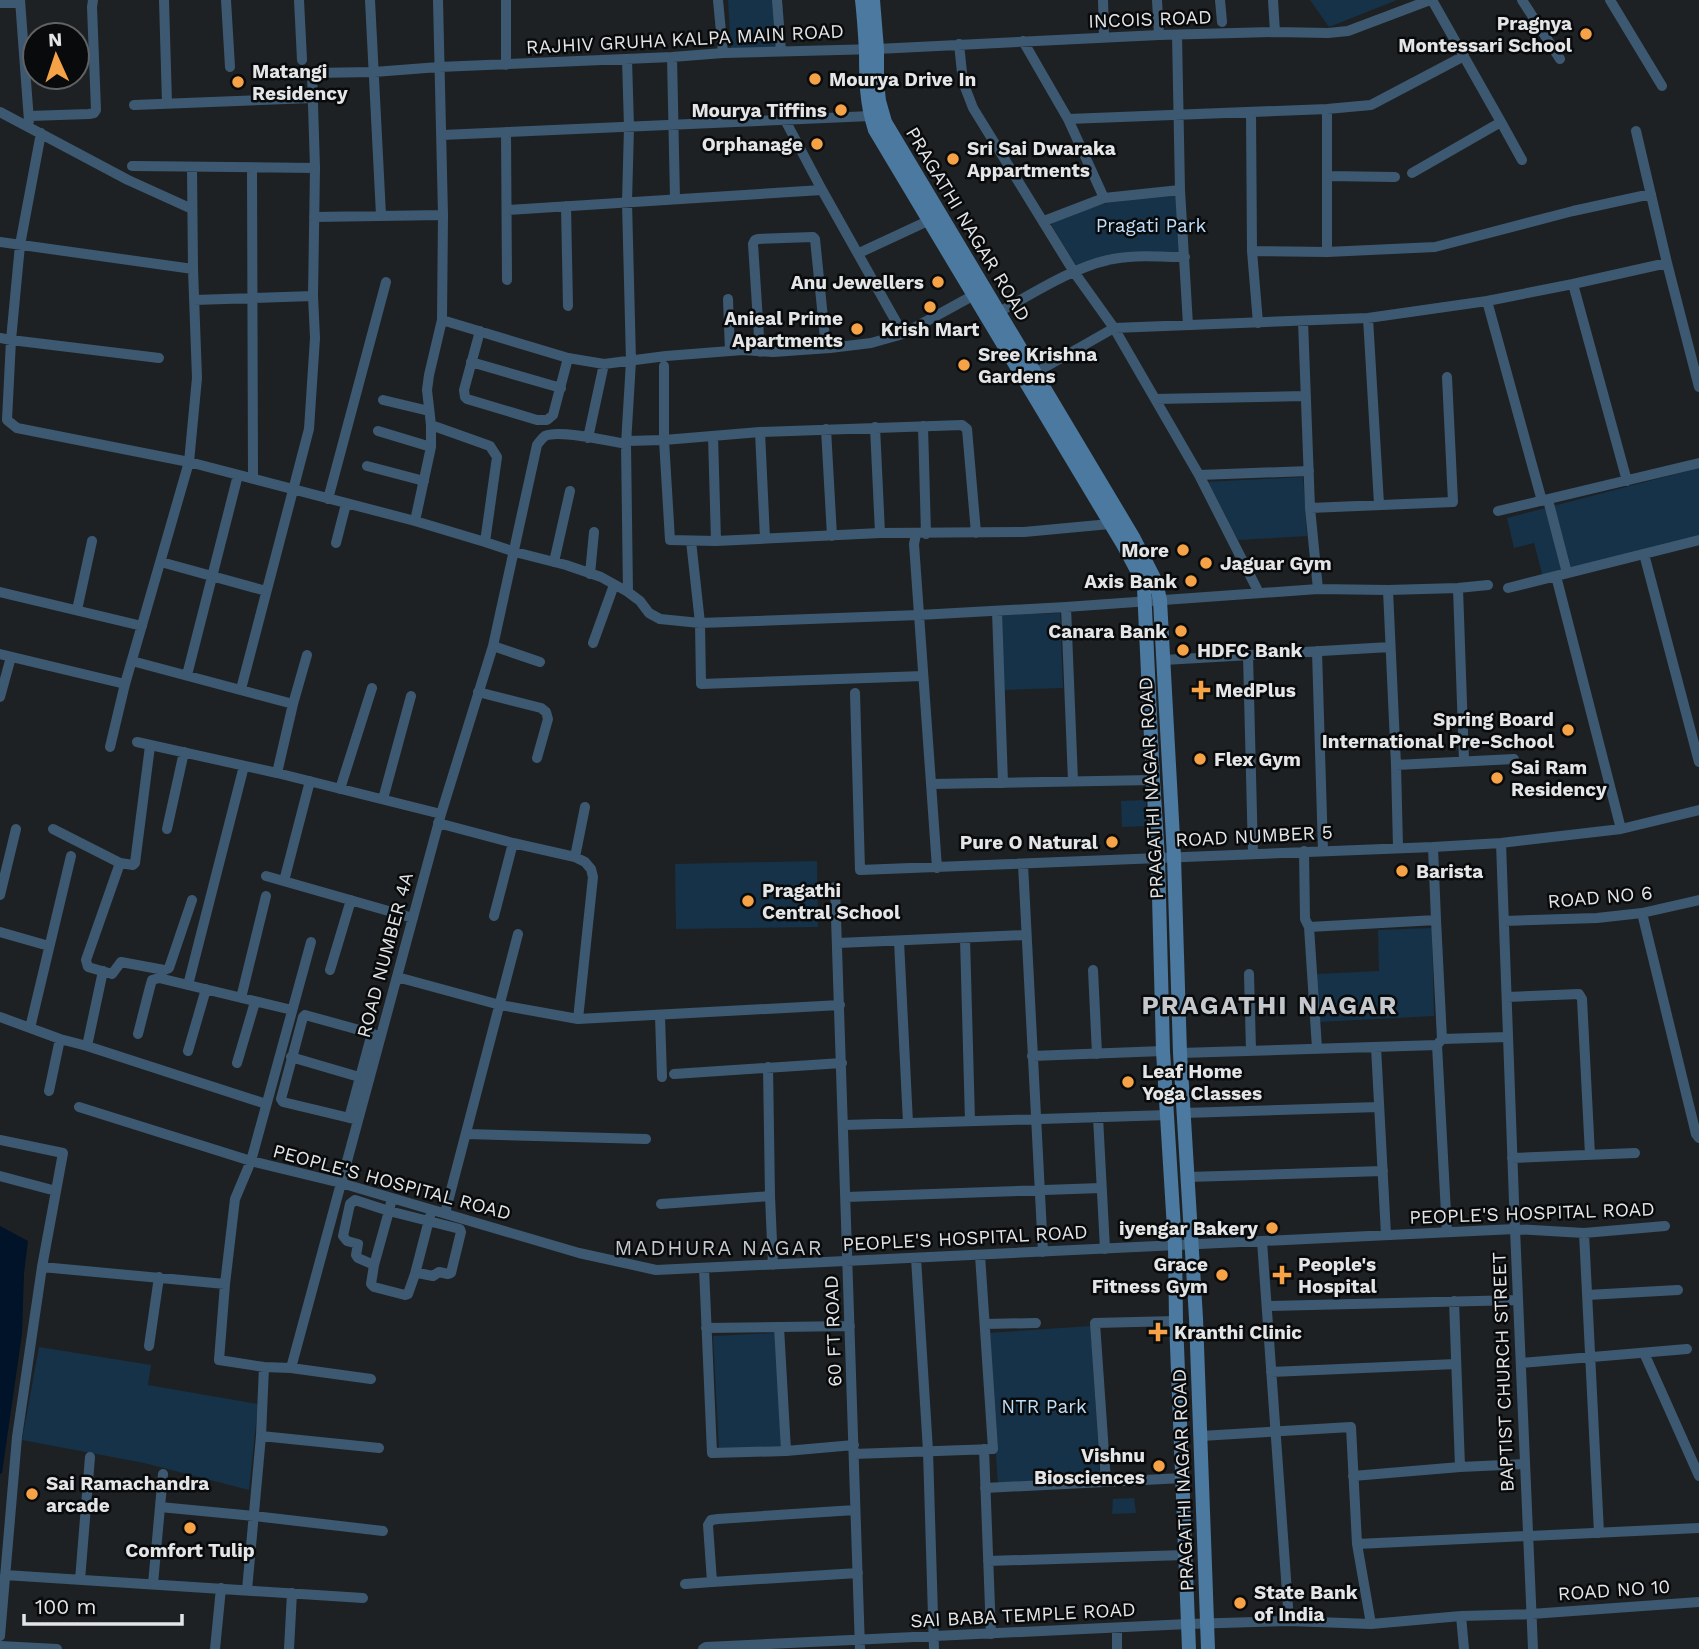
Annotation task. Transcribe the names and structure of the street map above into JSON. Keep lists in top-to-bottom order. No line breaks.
{"streets":{"main road":["PRAGATHI NAGAR ROAD"],"street":["INCOIS ROAD","RAJHIV GRUHA KALPA MAIN ROAD","ROAD NUMBER 5","ROAD NO 6","ROAD NUMBER 4A","PEOPLE'S HOSPITAL ROAD","60 FT ROAD","BAPTIST CHURCH STREET","ROAD NO 10","SAI BABA TEMPLE ROAD"]},"crossings":[["INCOIS ROAD","RAJHIV GRUHA KALPA MAIN ROAD"],["INCOIS ROAD","PRAGATHI NAGAR ROAD"],["RAJHIV GRUHA KALPA MAIN ROAD","PRAGATHI NAGAR ROAD"],["PRAGATHI NAGAR ROAD","ROAD NUMBER 5"],["PRAGATHI NAGAR ROAD","PEOPLE'S HOSPITAL ROAD"],["PRAGATHI NAGAR ROAD","SAI BABA TEMPLE ROAD"],["ROAD NUMBER 5","BAPTIST CHURCH STREET"],["ROAD NO 6","BAPTIST CHURCH STREET"],["ROAD NUMBER 4A","PEOPLE'S HOSPITAL ROAD"],["PEOPLE'S HOSPITAL ROAD","60 FT ROAD"],["PEOPLE'S HOSPITAL ROAD","BAPTIST CHURCH STREET"],["60 FT ROAD","SAI BABA TEMPLE ROAD"],["BAPTIST CHURCH STREET","ROAD NO 10"],["ROAD NO 10","SAI BABA TEMPLE ROAD"]],"districts":["PRAGATHI NAGAR","MADHURA NAGAR"],"parks":["Pragati Park","NTR Park"],"places":{"other":["Pragnya Montessari School","Mourya Drive In","Matangi Residency","Mourya Tiffins","Orphanage","Sri Sai Dwaraka Appartments","Anu Jewellers","Krish Mart","Anieal Prime Apartments","Sree Krishna Gardens","More","Jaguar Gym","Axis Bank","Canara Bank","HDFC Bank","Spring Board International Pre-School","Flex Gym","Sai Ram Residency","Pure O Natural","Barista","Pragathi Central School","Leaf Home Yoga Classes","iyengar Bakery","Grace Fitness Gym","Vishnu Biosciences","Sai Ramachandra arcade","Comfort Tulip","State Bank of India"],"health":["MedPlus","People's Hospital","Kranthi Clinic"]},"scale_bar":"100 m","north":"top"}
